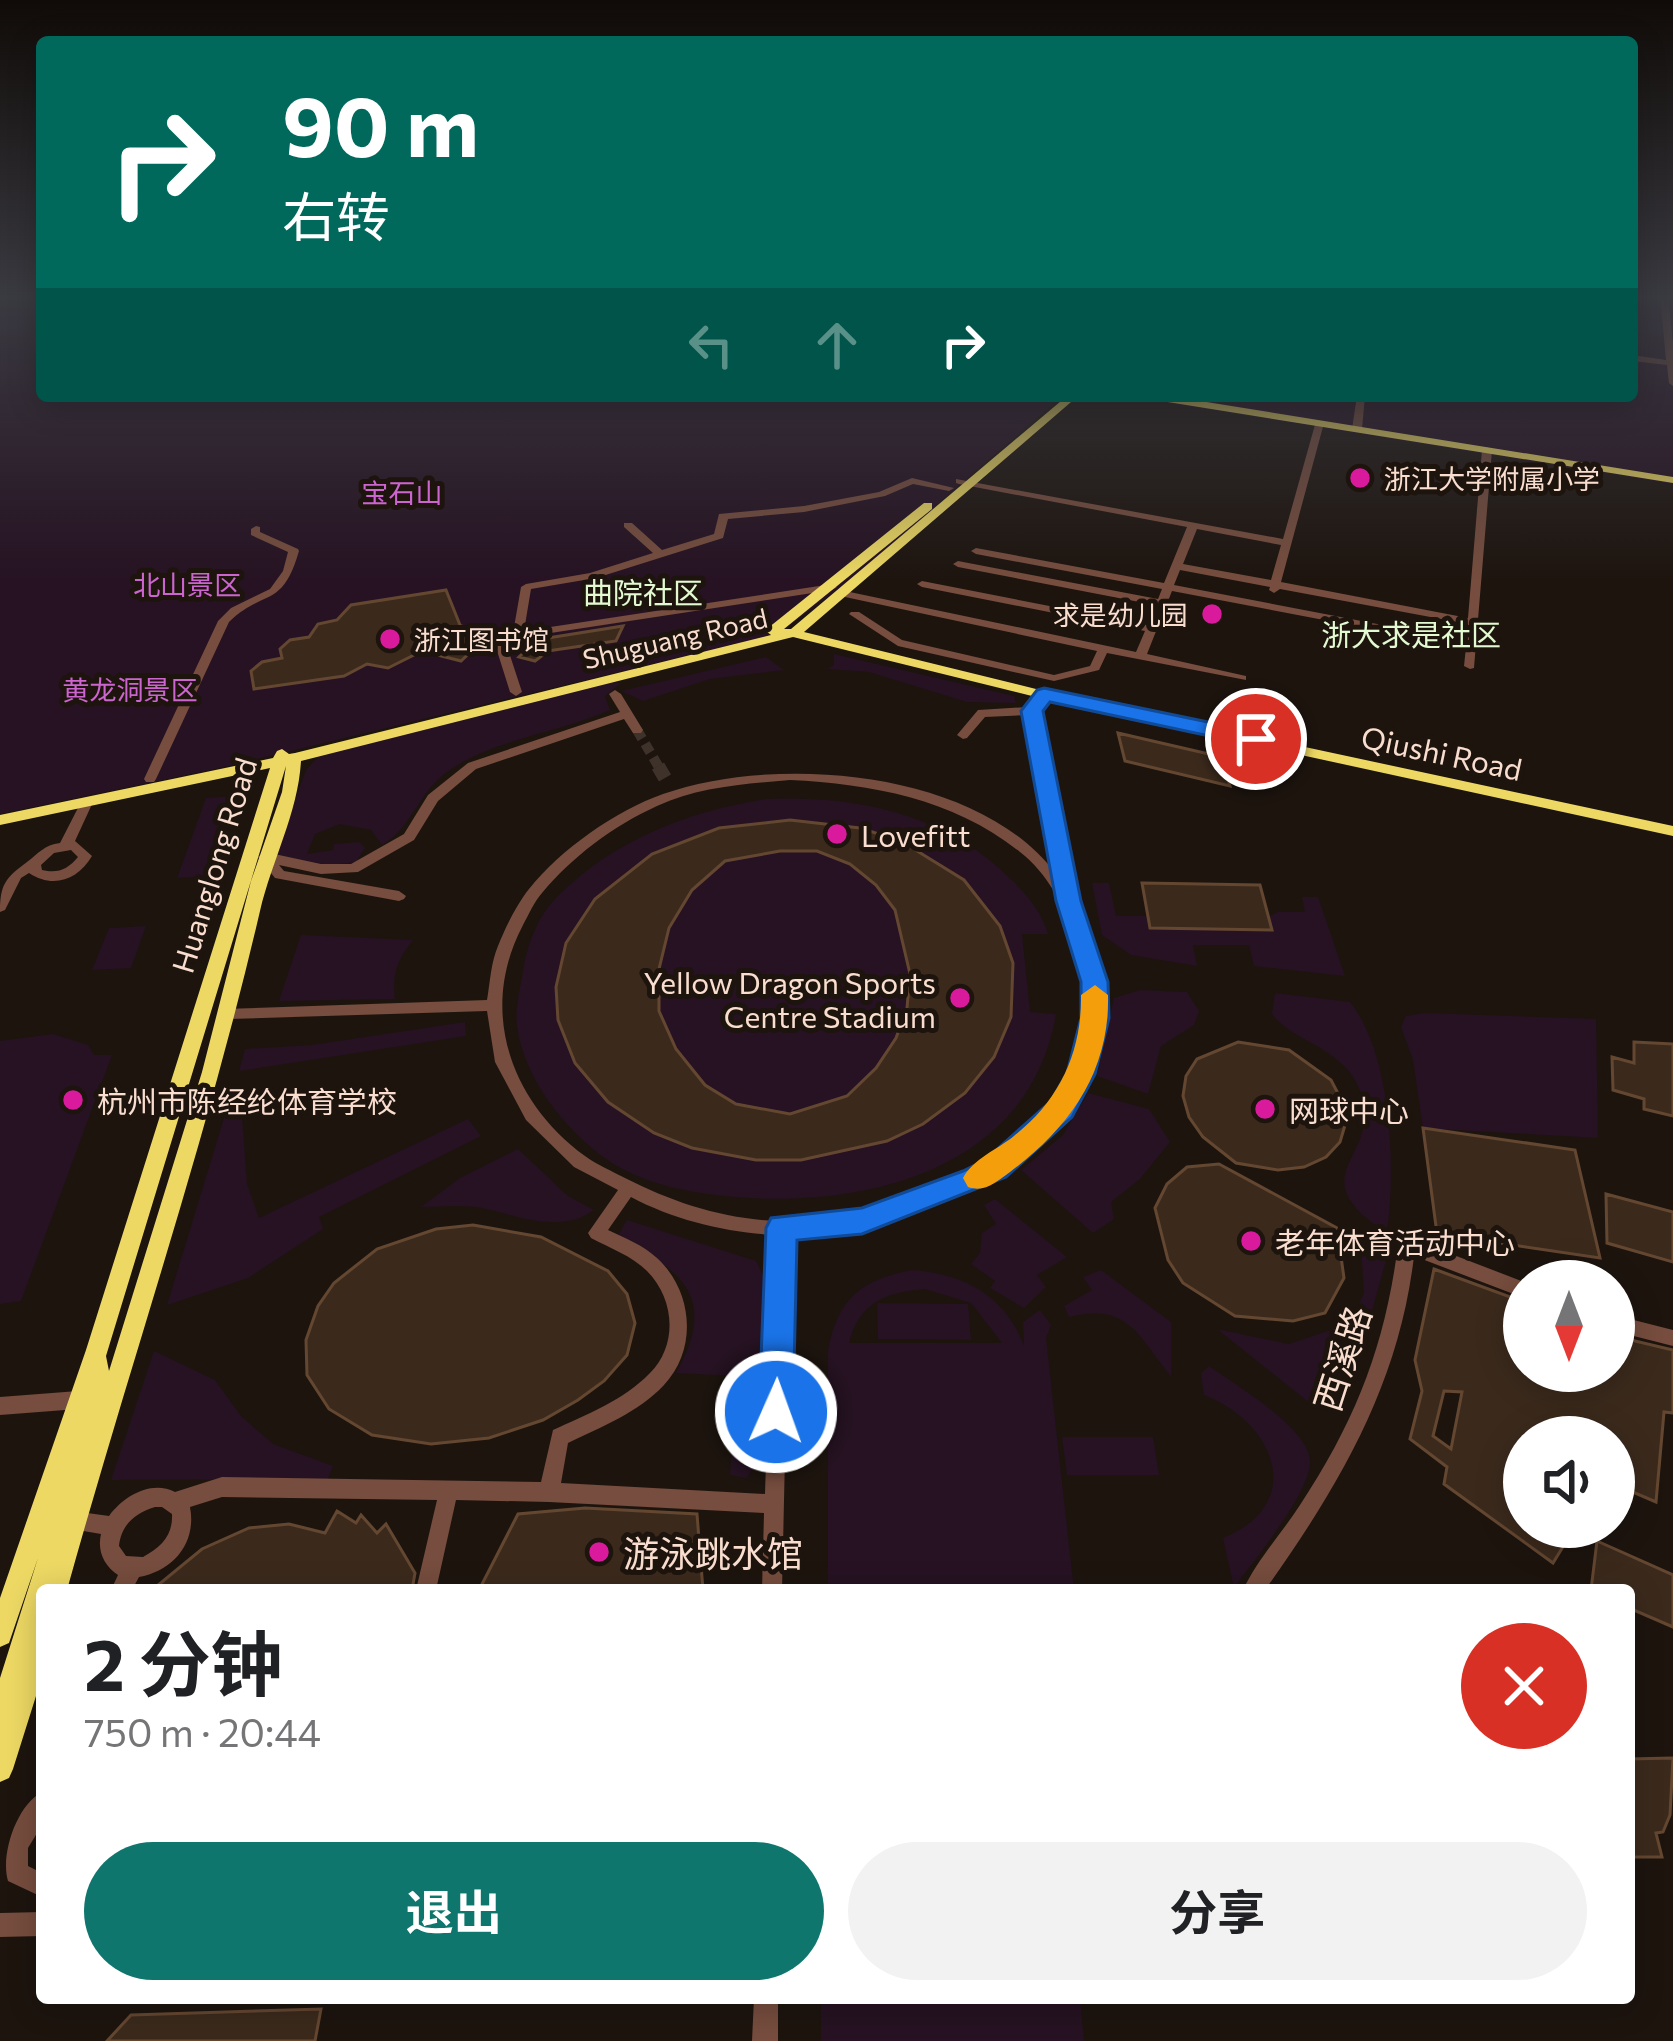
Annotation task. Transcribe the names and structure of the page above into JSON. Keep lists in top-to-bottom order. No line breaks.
{"streets":{"main road":["Shuguang Road","Qiushi Road","Huanglong Road"],"street":["西溪路"]},"crossings":[["Shuguang Road","Qiushi Road"],["Shuguang Road","Huanglong Road"]],"districts":["曲院社区","浙大求是社区"],"parks":["宝石山","北山景区","黄龙洞景区"],"places":["浙江大学附属小学","求是幼儿园","浙江图书馆","Lovefitt","Yellow Dragon Sports Centre Stadium","杭州市陈经纶体育学校","网球中心","老年体育活动中心","游泳跳水馆"],"north":"bottom","page":{"turn":["90 m","右转"],"heading":["2 分钟","750 m · 20:44"],"buttons":["退出","分享"]}}
